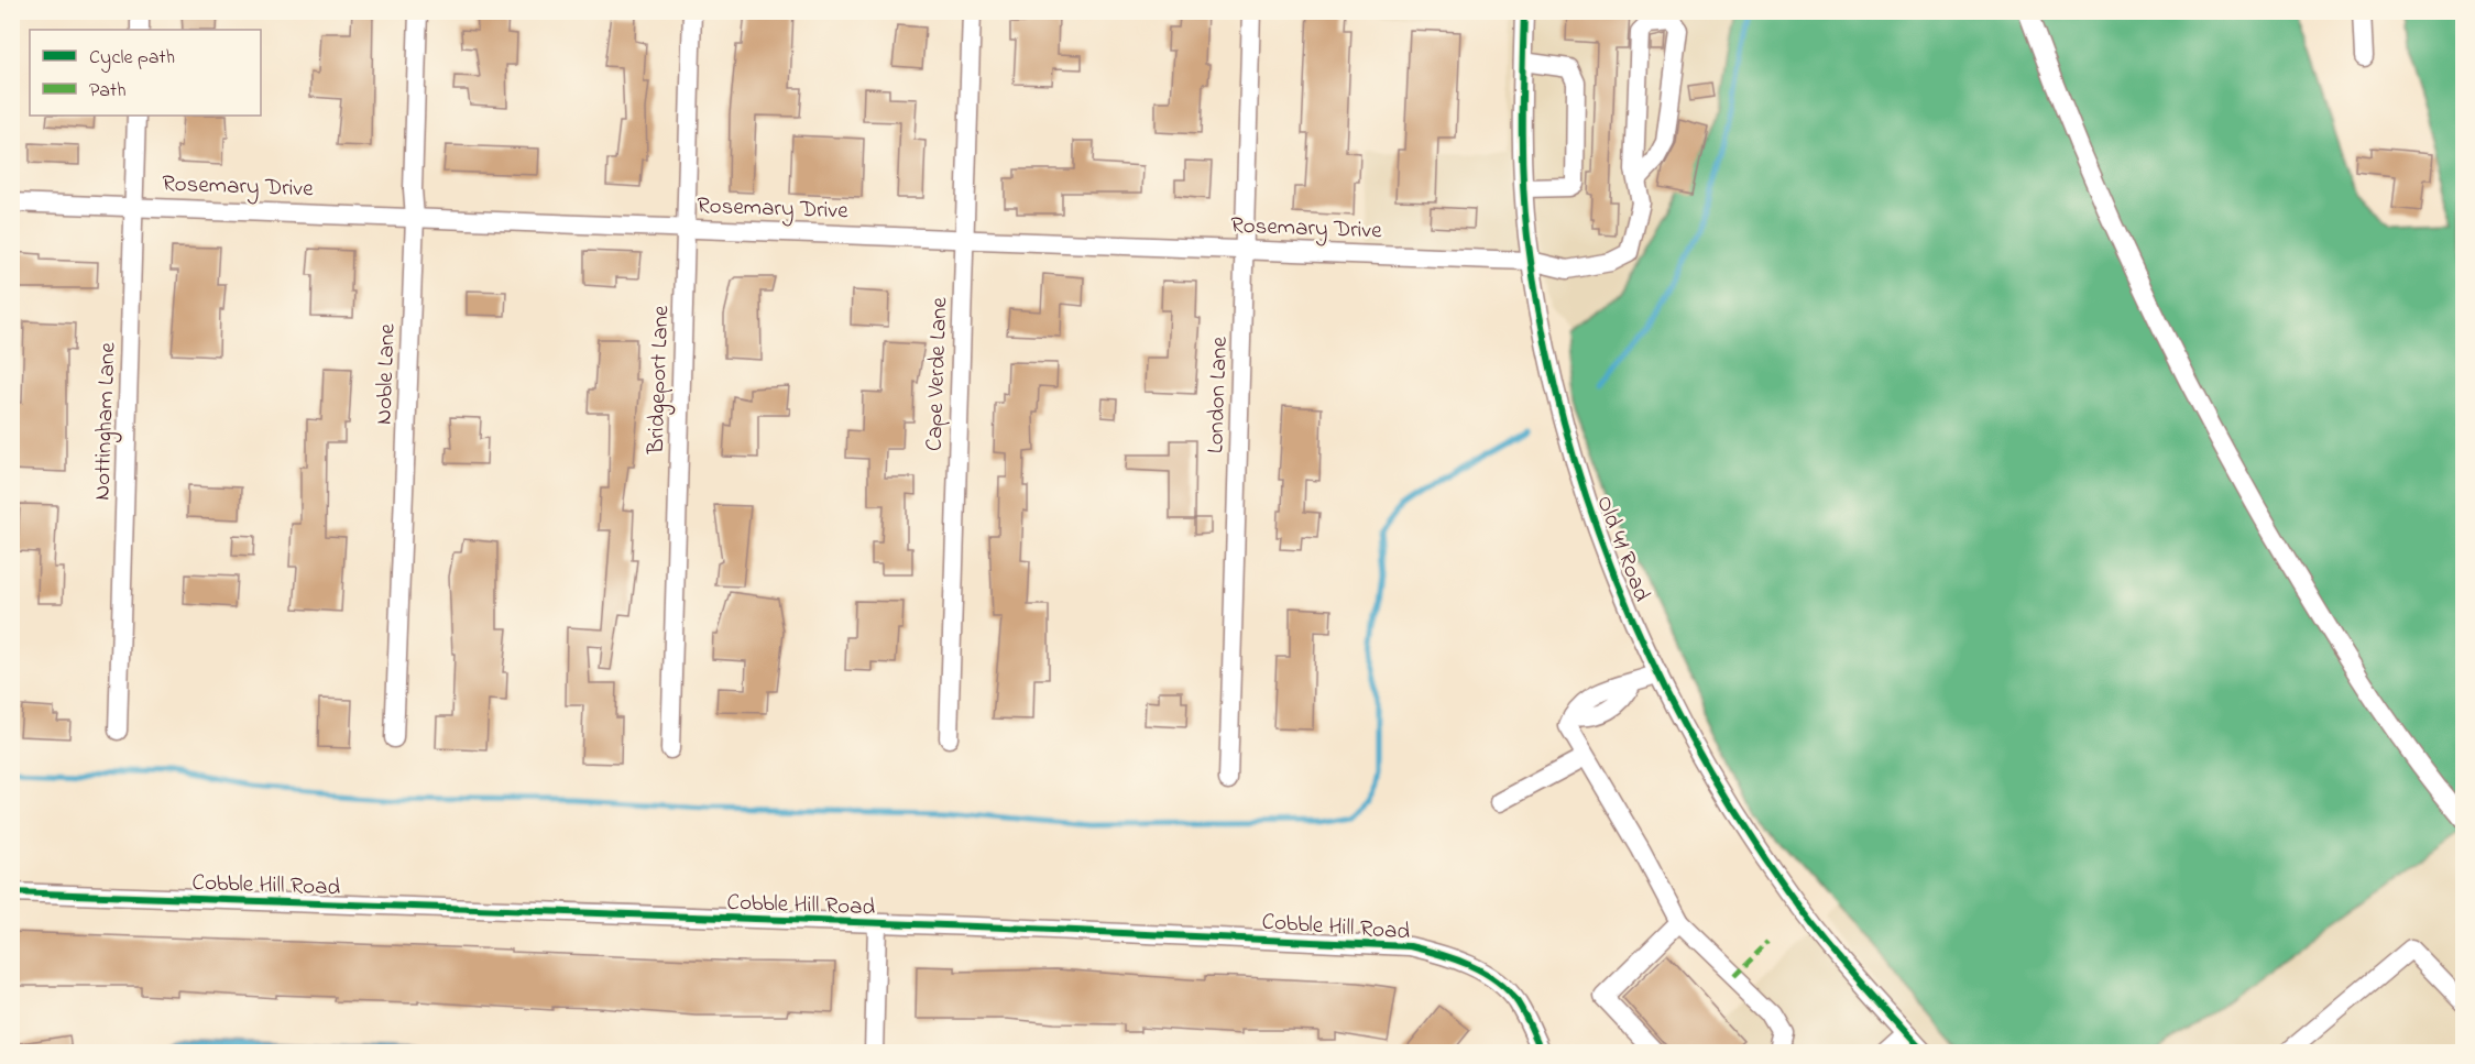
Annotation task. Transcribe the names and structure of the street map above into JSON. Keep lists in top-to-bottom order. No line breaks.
{"streets":{"street":["Rosemary Drive","Noble Lane","Cape Verde Lane","Bridgeport Lane","London Lane","Nottingham Lane","Old 41 Road","Cobble Hill Road"]},"crossings":[["Rosemary Drive","Noble Lane"],["Rosemary Drive","Cape Verde Lane"],["Rosemary Drive","Bridgeport Lane"],["Rosemary Drive","London Lane"],["Rosemary Drive","Nottingham Lane"],["Rosemary Drive","Old 41 Road"]],"legend":["Cycle path","Path"]}
